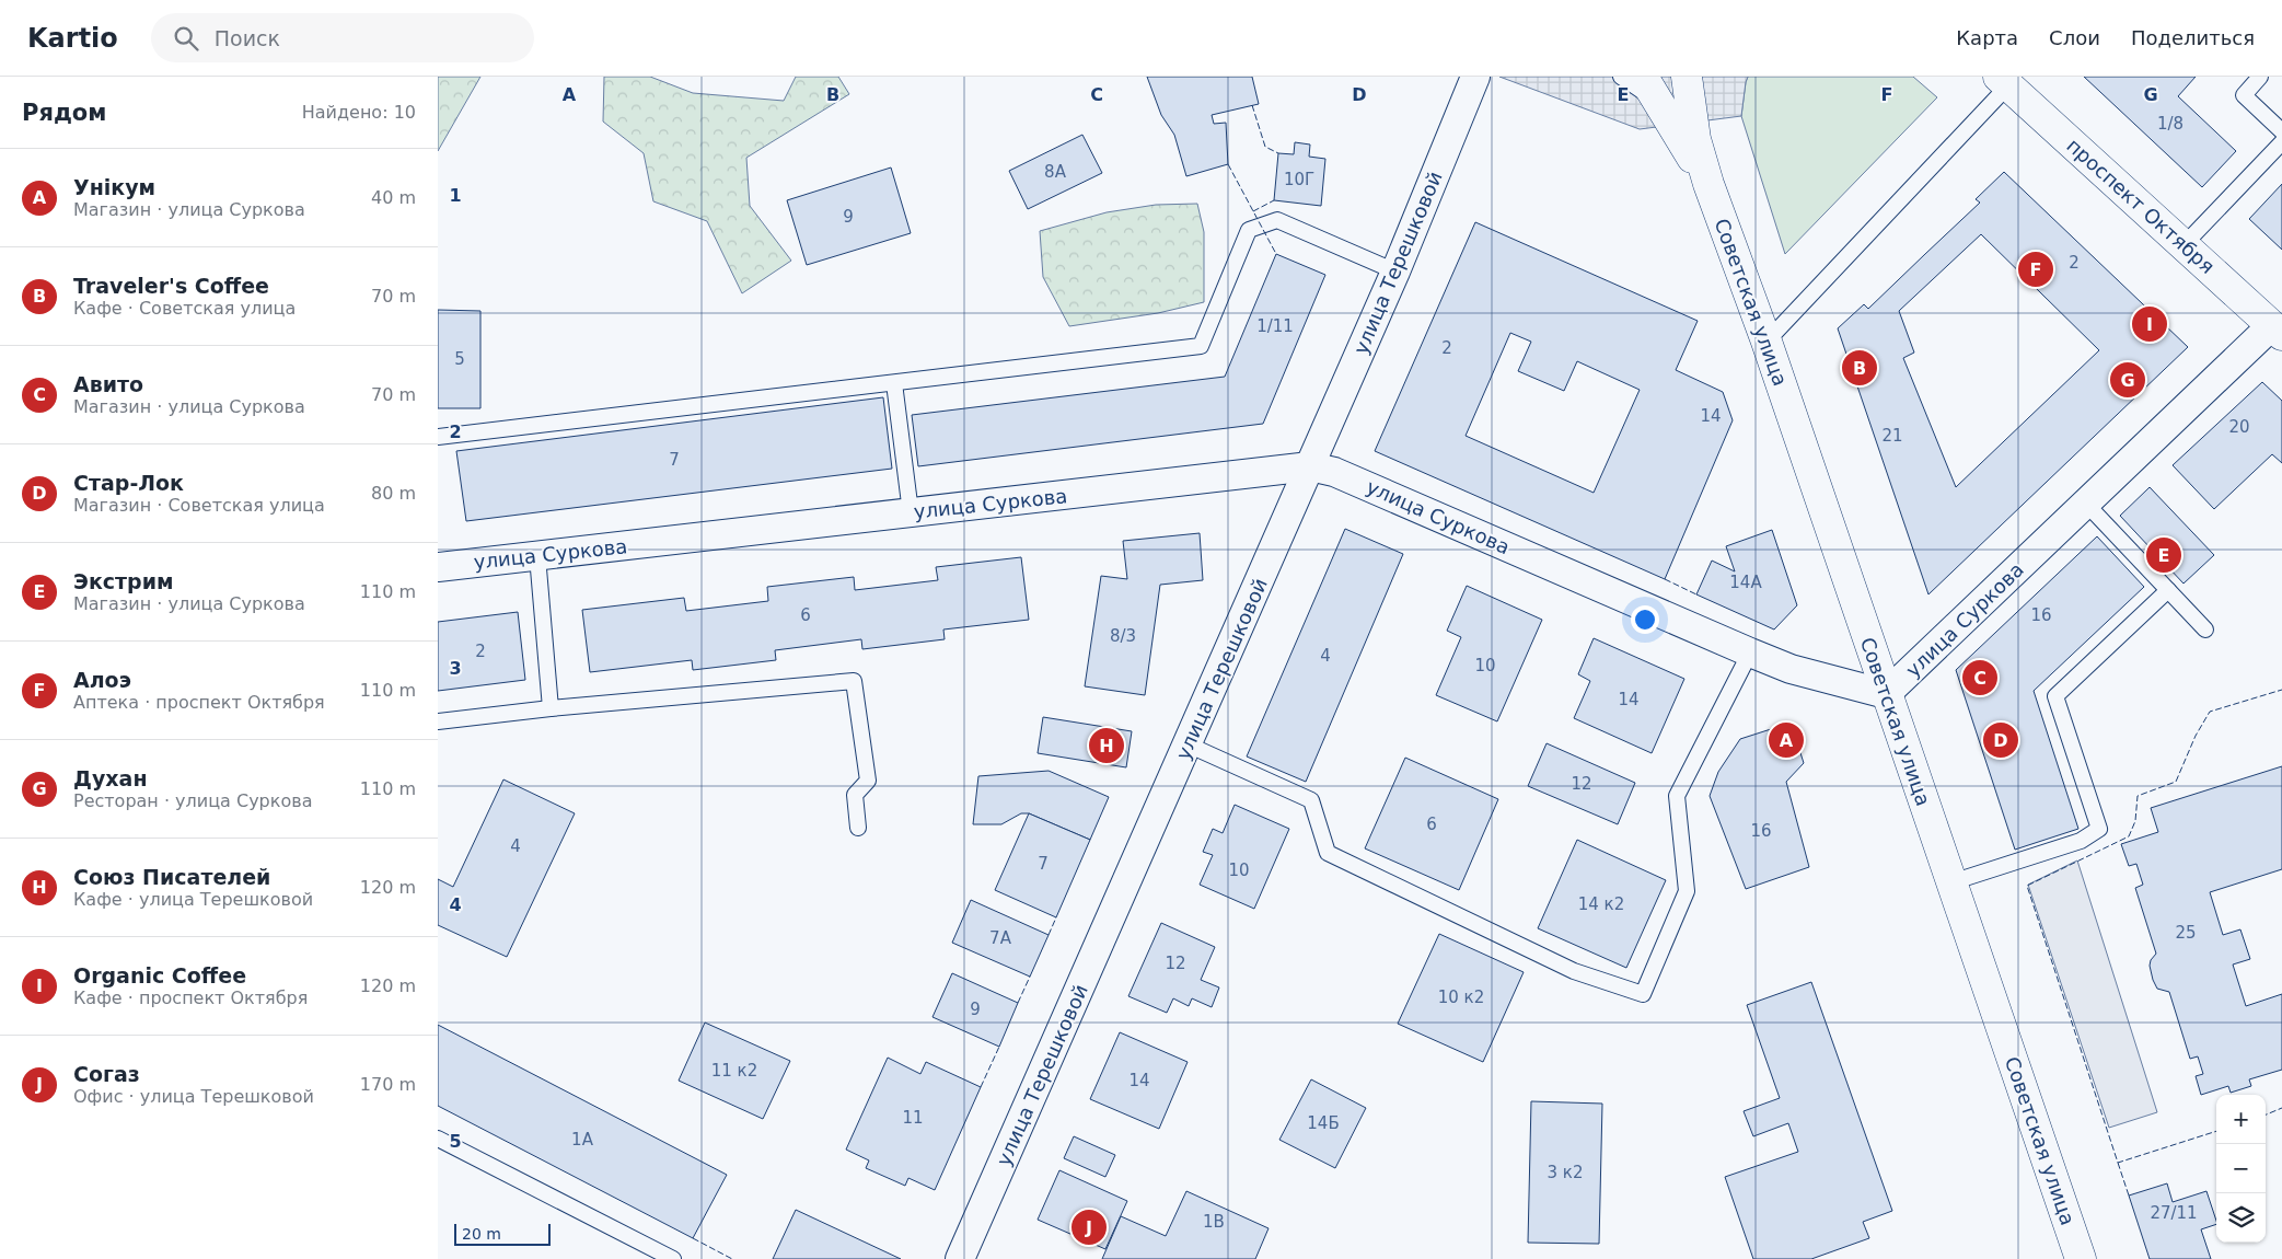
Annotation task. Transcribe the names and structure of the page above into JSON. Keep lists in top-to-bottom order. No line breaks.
{"streets":{"main road":["проспект Октября","Советская улица"],"street":["улица Терешковой","улица Суркова"]},"crossings":[["проспект Октября","улица Суркова"],["улица Терешковой","улица Суркова"],["Советская улица","улица Суркова"]],"house_numbers":["1/8","8А","10Г","9","2","1/11","2","5","14","20","21","7","14А","6","16","8/3","2","4","10","14","12","6","16","4","7","10","14 к2","25","7А","12","10 к2","9","11 к2","14","11","14Б","1А","3 к2","27/11","1В"],"scale_bar":"20 m","page":{"header":"Kartio","search":"Поиск","nav":["Карта","Слои","Поделиться"],"heading":["Рядом","Найдено: 10"],"list":[{"mark":"A","name":"Унiкум","note":"Магазин · улица Суркова","value":"40 m"},{"mark":"B","name":"Traveler's Coffee","note":"Кафе · Советская улица","value":"70 m"},{"mark":"C","name":"Авито","note":"Магазин · улица Суркова","value":"70 m"},{"mark":"D","name":"Стар-Лок","note":"Магазин · Советская улица","value":"80 m"},{"mark":"E","name":"Экстрим","note":"Магазин · улица Суркова","value":"110 m"},{"mark":"F","name":"Алоэ","note":"Аптека · проспект Октября","value":"110 m"},{"mark":"G","name":"Духан","note":"Ресторан · улица Суркова","value":"110 m"},{"mark":"H","name":"Союз Писателей","note":"Кафе · улица Терешковой","value":"120 m"},{"mark":"I","name":"Organic Coffee","note":"Кафе · проспект Октября","value":"120 m"},{"mark":"J","name":"Согаз","note":"Офис · улица Терешковой","value":"170 m"}],"pins":["F","I","B","G","E","C","A","D","H","J"],"map_buttons":["+","−"],"scale":"20 m"},"grid":{"columns":["A","B","C","D","E","F","G"],"rows":["1","2","3","4","5"]}}
